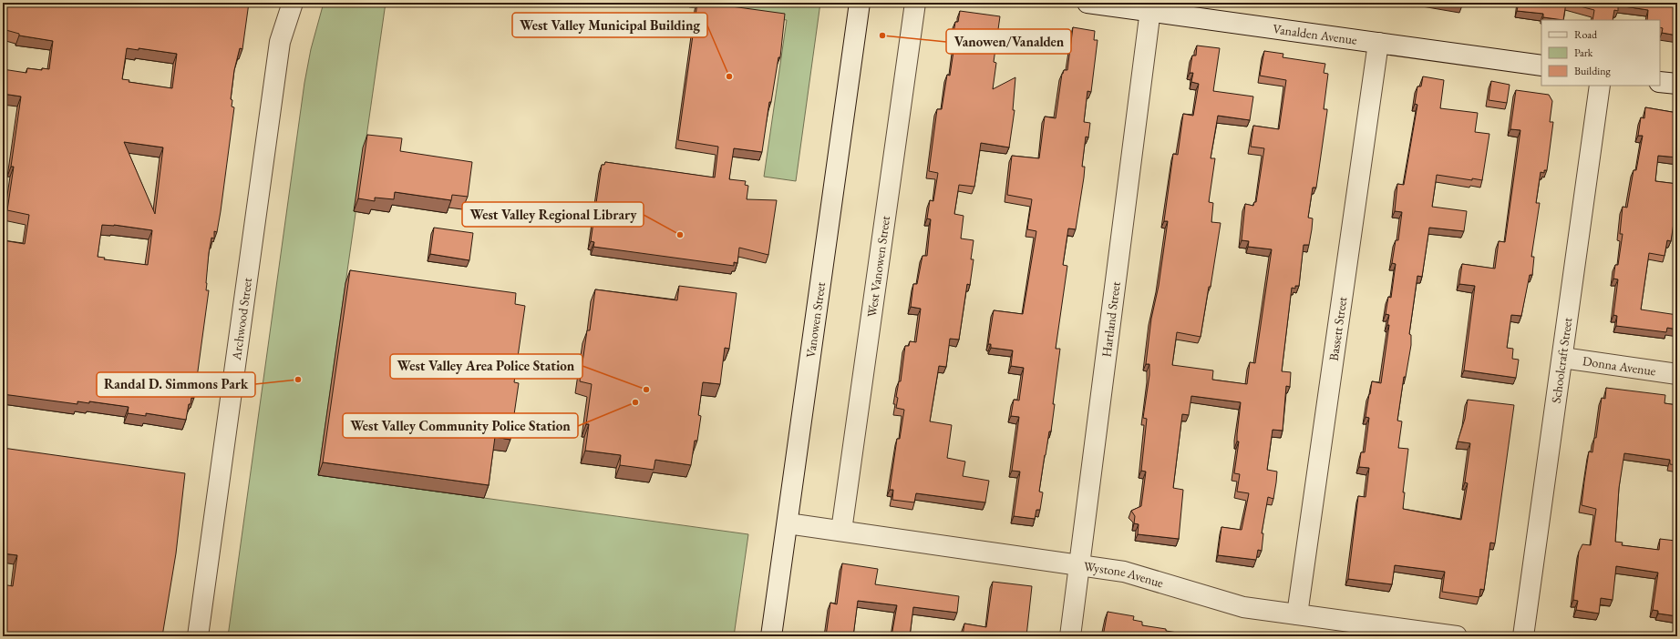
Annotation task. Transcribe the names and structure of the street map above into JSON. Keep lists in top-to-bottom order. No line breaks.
{"streets":{"street":["Vanalden Avenue","West Vanowen Street","Archwood Street","Vanowen Street","Hartland Street","Bassett Street","Schoolcraft Street","Donna Avenue","Wystone Avenue"]},"crossings":[["Vanalden Avenue","Hartland Street"],["Vanalden Avenue","Bassett Street"],["West Vanowen Street","Wystone Avenue"],["Vanowen Street","Wystone Avenue"],["Hartland Street","Wystone Avenue"],["Bassett Street","Wystone Avenue"],["Schoolcraft Street","Donna Avenue"]],"places":["Vanowen/Vanalden","West Valley Municipal Building","West Valley Regional Library","Randal D. Simmons Park","West Valley Area Police Station","West Valley Community Police Station"],"legend":["Road","Park","Building"]}
